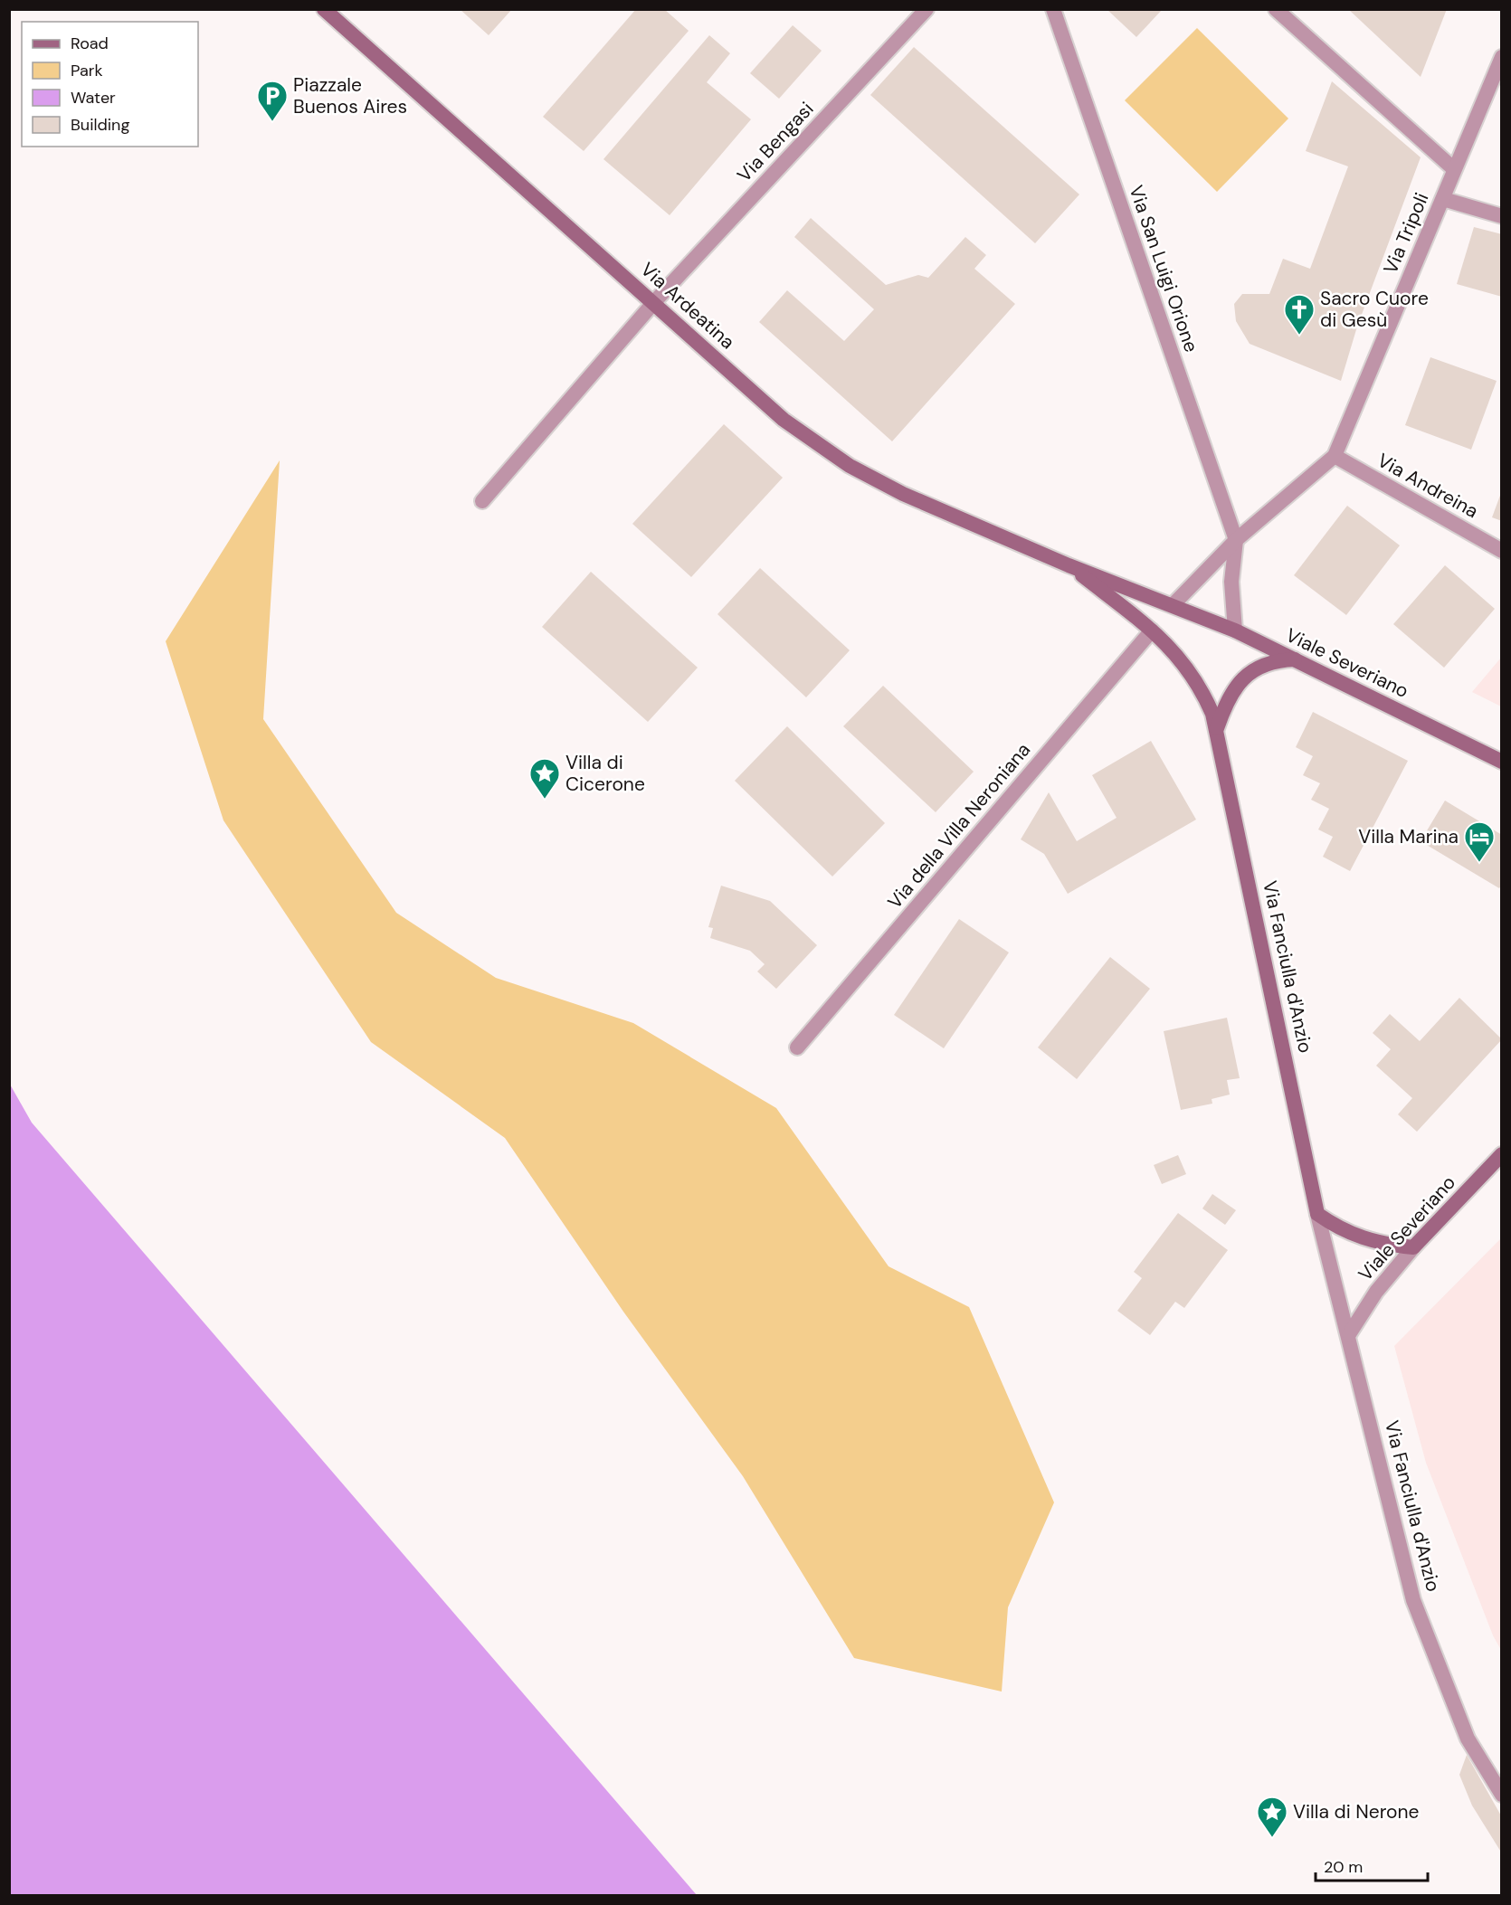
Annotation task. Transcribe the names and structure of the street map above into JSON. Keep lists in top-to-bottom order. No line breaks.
{"streets":{"main road":["Via Ardeatina","Viale Severiano","Via Fanciulla d'Anzio"],"street":["Via Bengasi","Via Tripoli","Via San Luigi Orione","Via Andreina","Via della Villa Neroniana"]},"crossings":[["Via Bengasi","Via Ardeatina"],["Via Tripoli","Via San Luigi Orione"],["Via Tripoli","Via Ardeatina"],["Via Tripoli","Via Andreina"],["Via Tripoli","Viale Severiano"],["Via Ardeatina","Viale Severiano"],["Via Ardeatina","Via della Villa Neroniana"],["Via Ardeatina","Via Fanciulla d'Anzio"],["Viale Severiano","Via Fanciulla d'Anzio"],["Via della Villa Neroniana","Via Fanciulla d'Anzio"]],"places":{"parking":["Piazzale Buenos Aires"],"church":["Sacro Cuore di Gesù"],"place":["Villa di Cicerone","Villa di Nerone"],"hotel":["Villa Marina"]},"legend":["Road","Park","Water","Building"],"scale_bar":"20 m"}
